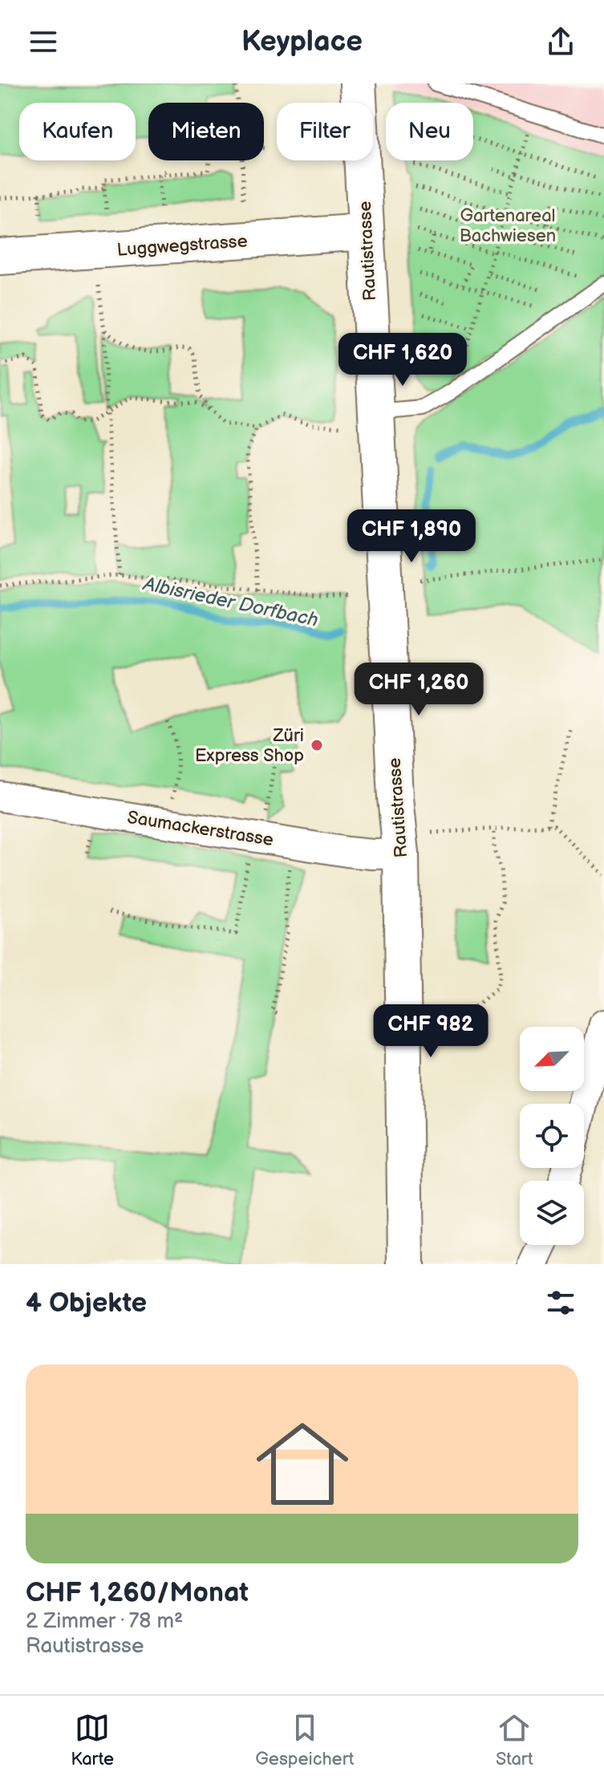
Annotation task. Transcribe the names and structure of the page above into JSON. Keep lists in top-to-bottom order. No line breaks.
{"streets":{"street":["Luggwegstrasse","Rautistrasse","Saumackerstrasse"]},"crossings":[["Luggwegstrasse","Rautistrasse"],["Rautistrasse","Saumackerstrasse"]],"water":["Albisrieder Dorfbach"],"parks":["Gartenareal Bachwiesen"],"places":["Züri Express Shop"],"north":"bottom left","page":{"header":"Keyplace","chip":["Kaufen","Mieten","Filter","Neu"],"price":["CHF 1,620","CHF 1,890","CHF 1,260","CHF 982"],"heading":"4 Objekte","list":[{"name":"CHF 1,260/Monat","note":"2 Zimmer · 78 m² · Rautistrasse"}],"tabs":["Karte","Gespeichert","Start"]}}
